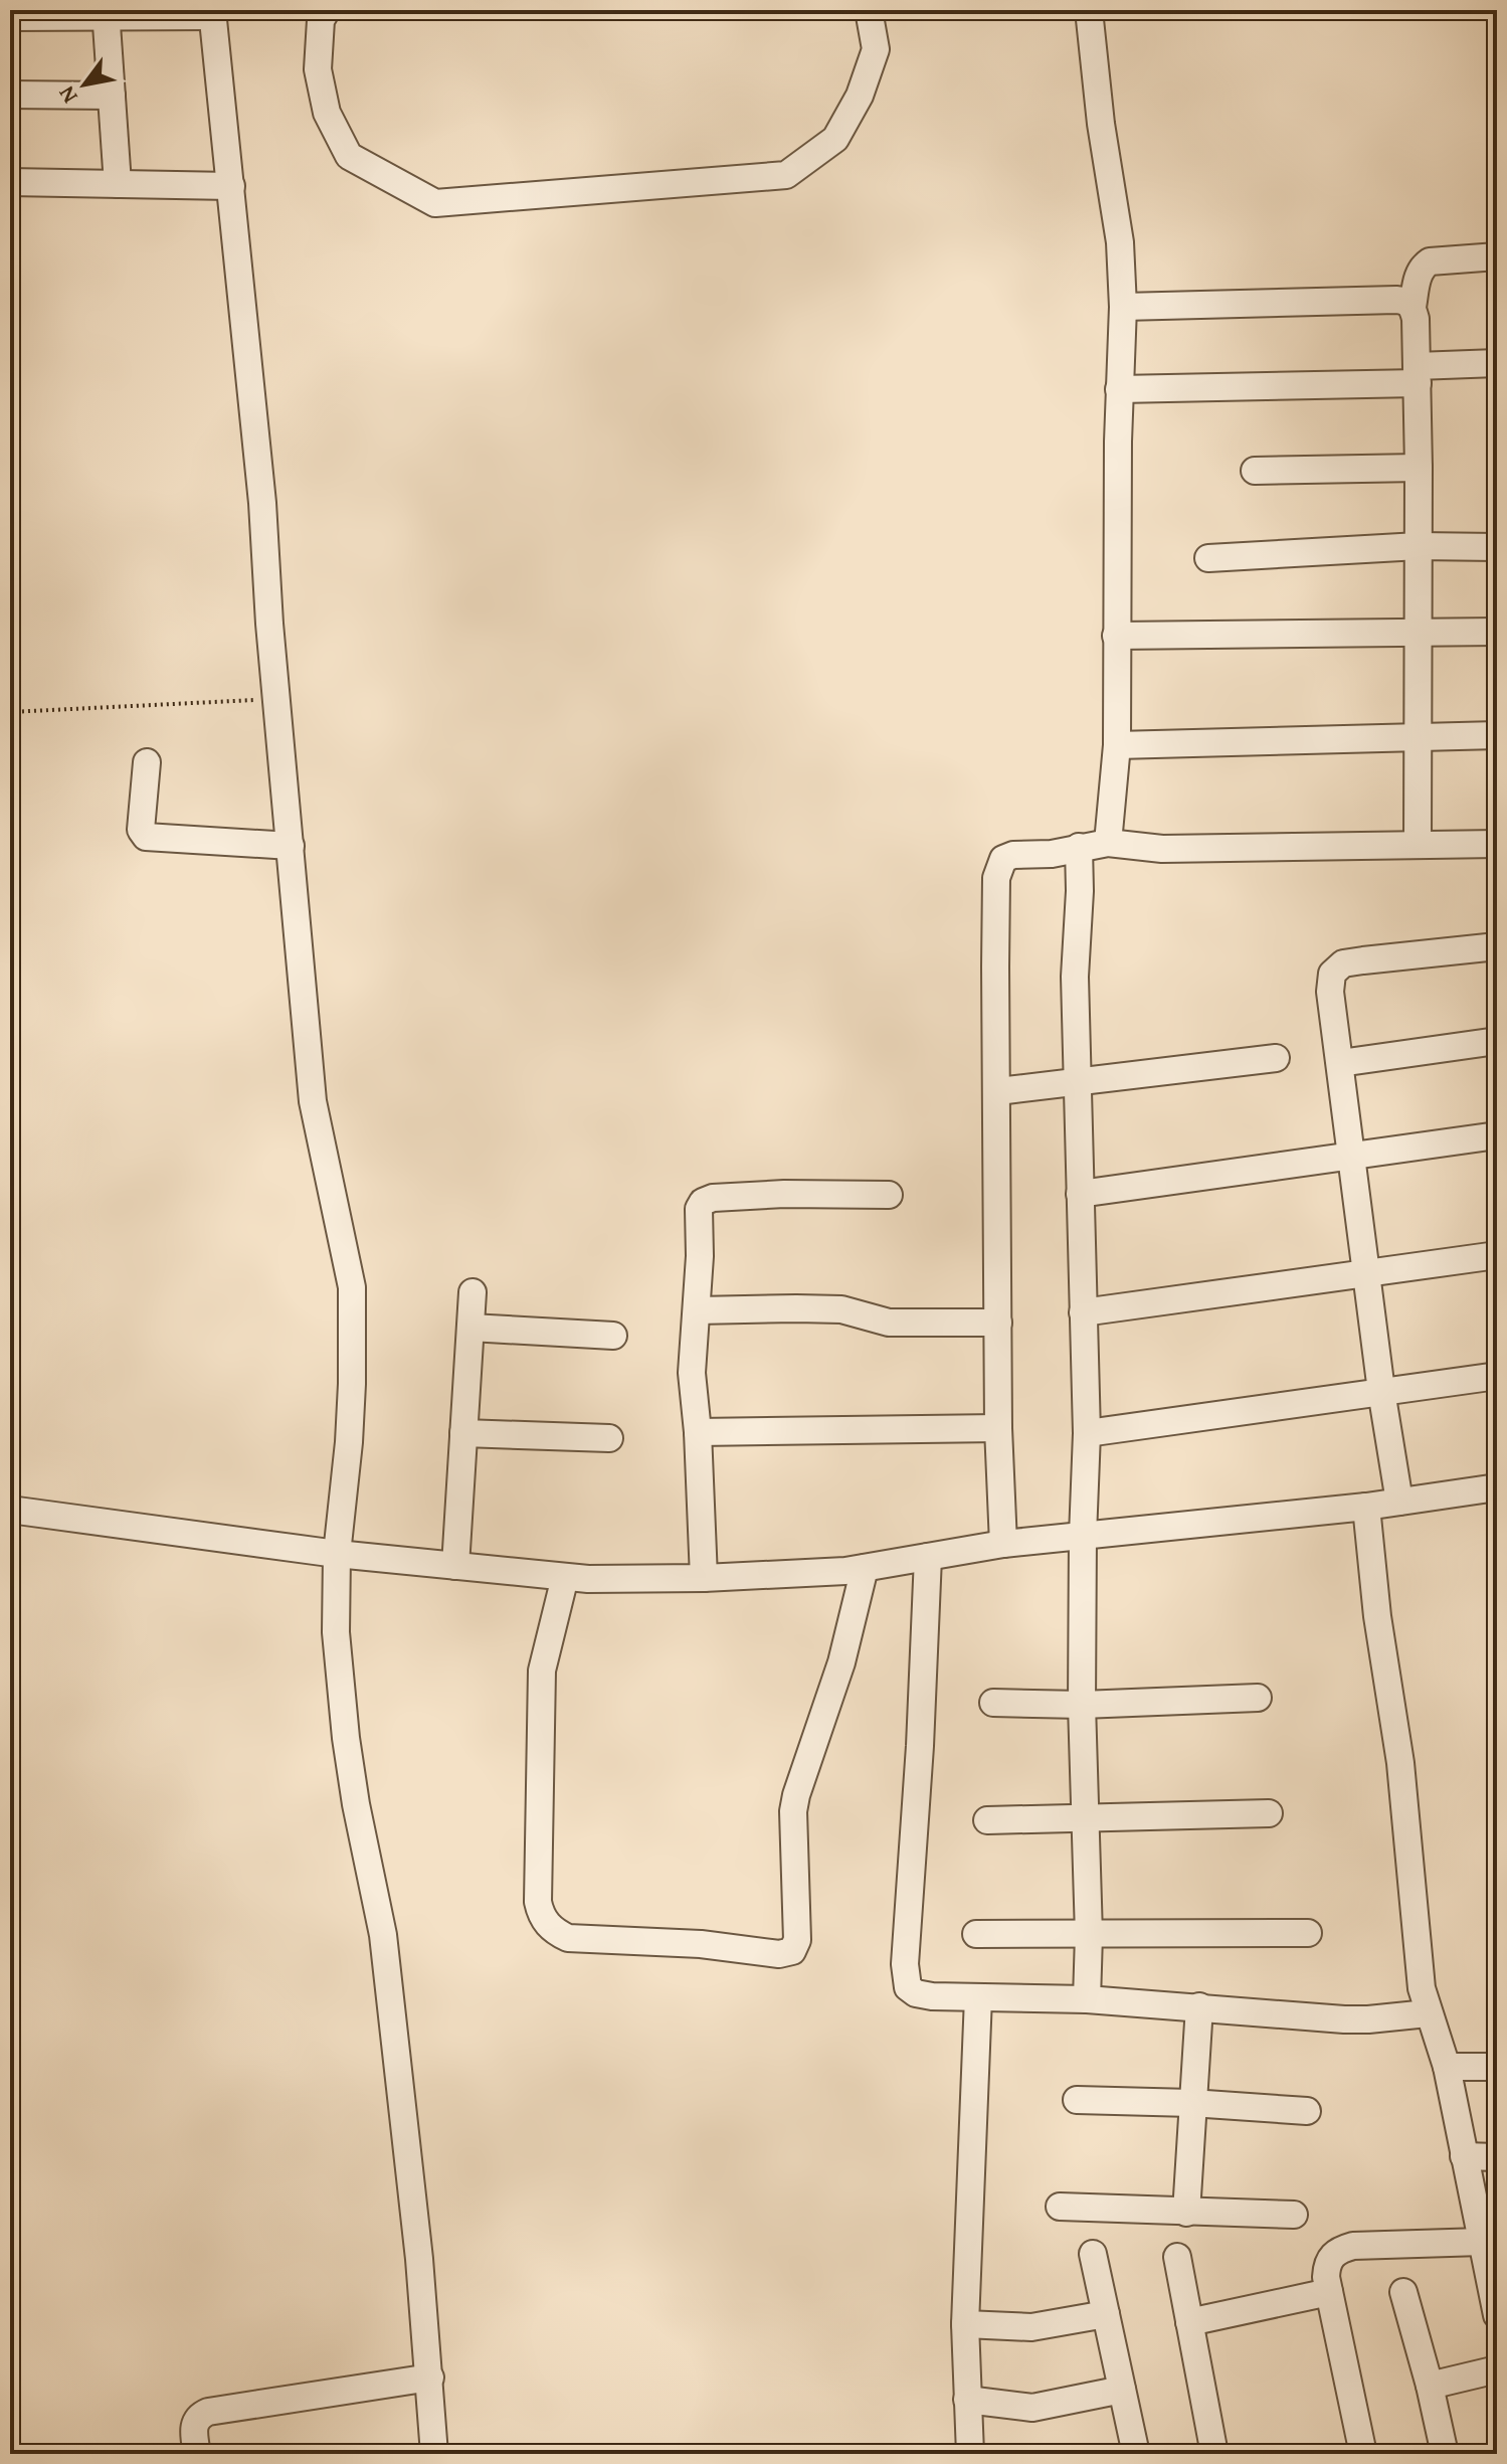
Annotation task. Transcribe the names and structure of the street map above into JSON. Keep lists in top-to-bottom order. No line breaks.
{"north":"bottom left"}
